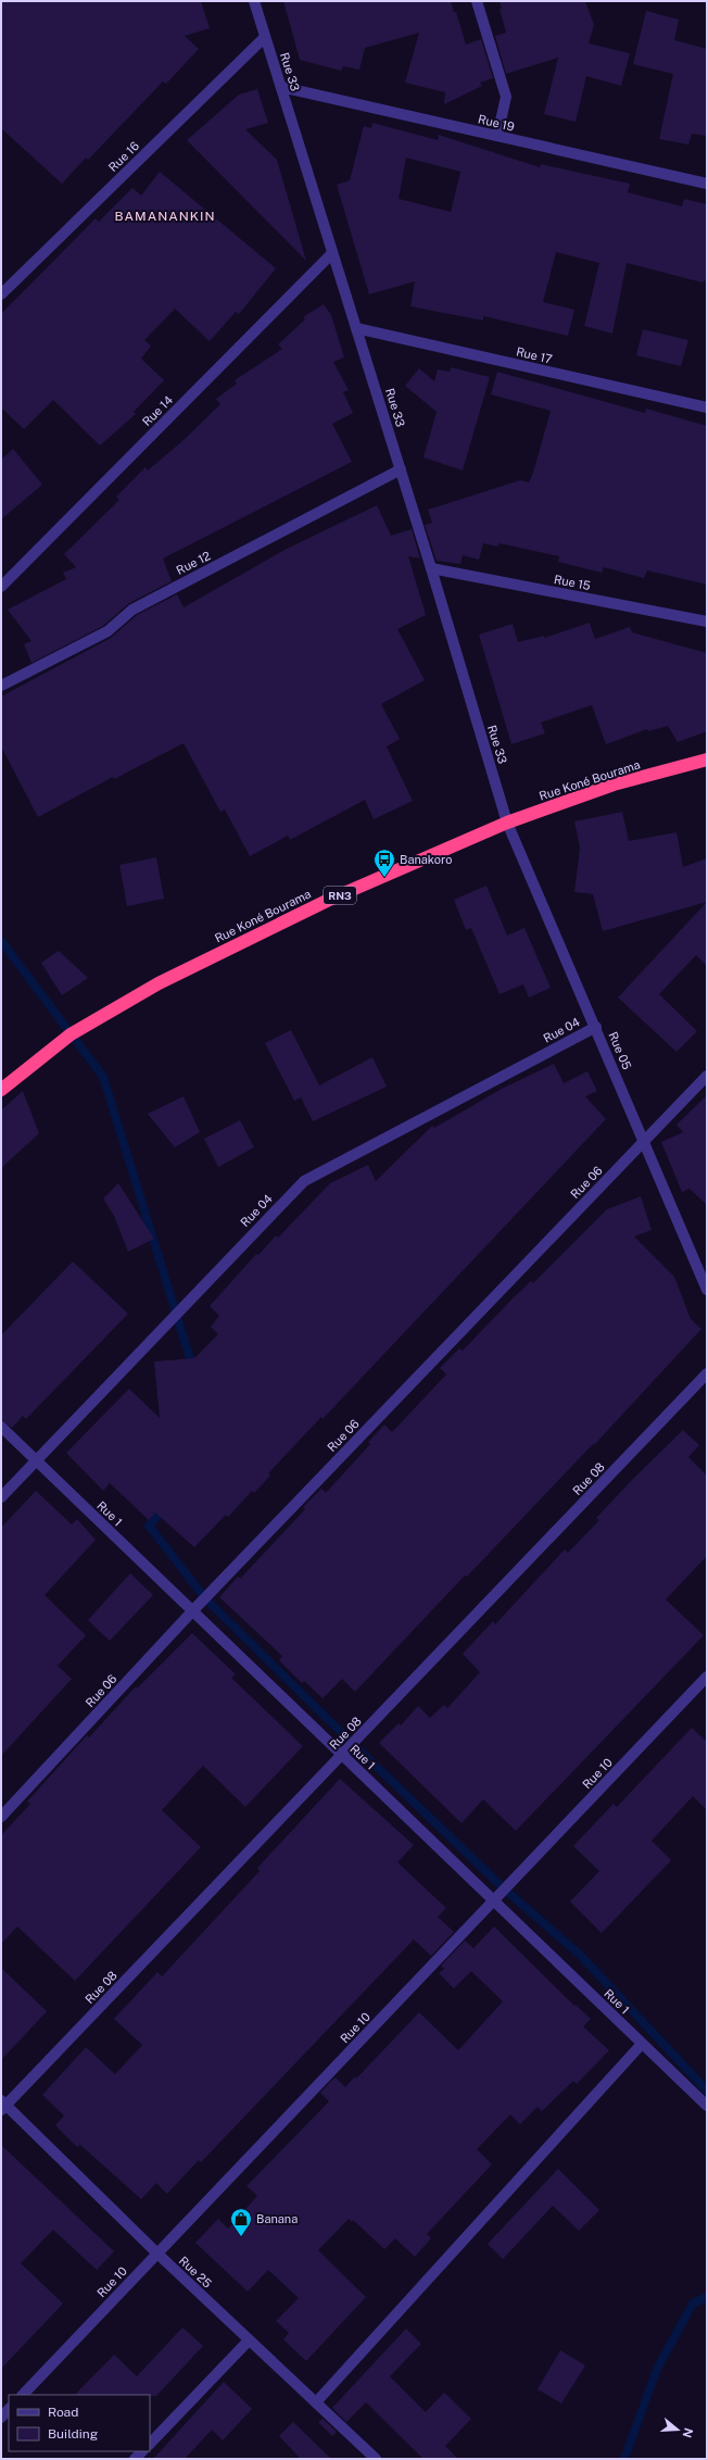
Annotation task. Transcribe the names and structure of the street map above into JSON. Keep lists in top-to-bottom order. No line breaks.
{"streets":{"highway":["Rue Koné Bourama","RN3"],"street":["Rue 33","Rue 19","Rue 16","Rue 17","Rue 14","Rue 12","Rue 15","Rue 04","Rue 05","Rue 06","Rue 08","Rue 1","Rue 10","Rue 25"]},"crossings":[["Rue 33","Rue 19"],["Rue 33","Rue 16"],["Rue 33","Rue 17"],["Rue 33","Rue 14"],["Rue 33","Rue 12"],["Rue 33","Rue 15"],["Rue 33","Rue Koné Bourama"],["Rue 33","Rue 05"],["Rue Koné Bourama","Rue 05"],["Rue 04","Rue 05"],["Rue 04","Rue 1"],["Rue 05","Rue 06"],["Rue 06","Rue 1"],["Rue 08","Rue 1"],["Rue 08","Rue 25"],["Rue 1","Rue 10"],["Rue 10","Rue 25"]],"districts":["BAMANANKIN"],"places":{"bus stop":["Banakoro"],"shop":["Banana"]},"legend":["Road","Building"],"north":"right"}
